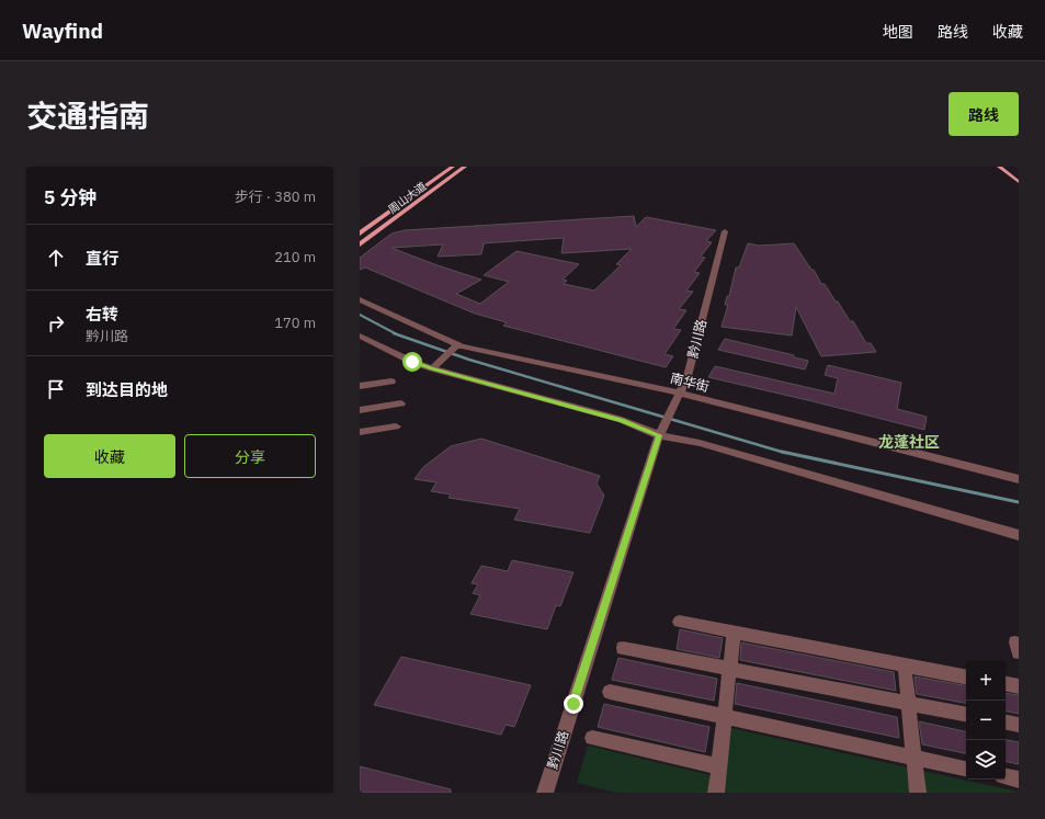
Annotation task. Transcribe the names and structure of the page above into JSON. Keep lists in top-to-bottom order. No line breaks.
{"streets":{"main road":["周山大道"],"street":["黔川路","南华街"]},"crossings":[["黔川路","南华街"]],"districts":["龙蓬社区"],"page":{"header":"Wayfind","nav":["地图","路线","收藏"],"title":"交通指南","buttons":["路线",["收藏","分享"]],"heading":["5 分钟","步行 · 380 m"],"list":[["直行","210 m"],["右转","黔川路","170 m"],"到达目的地"],"map_buttons":["+","−"]}}
